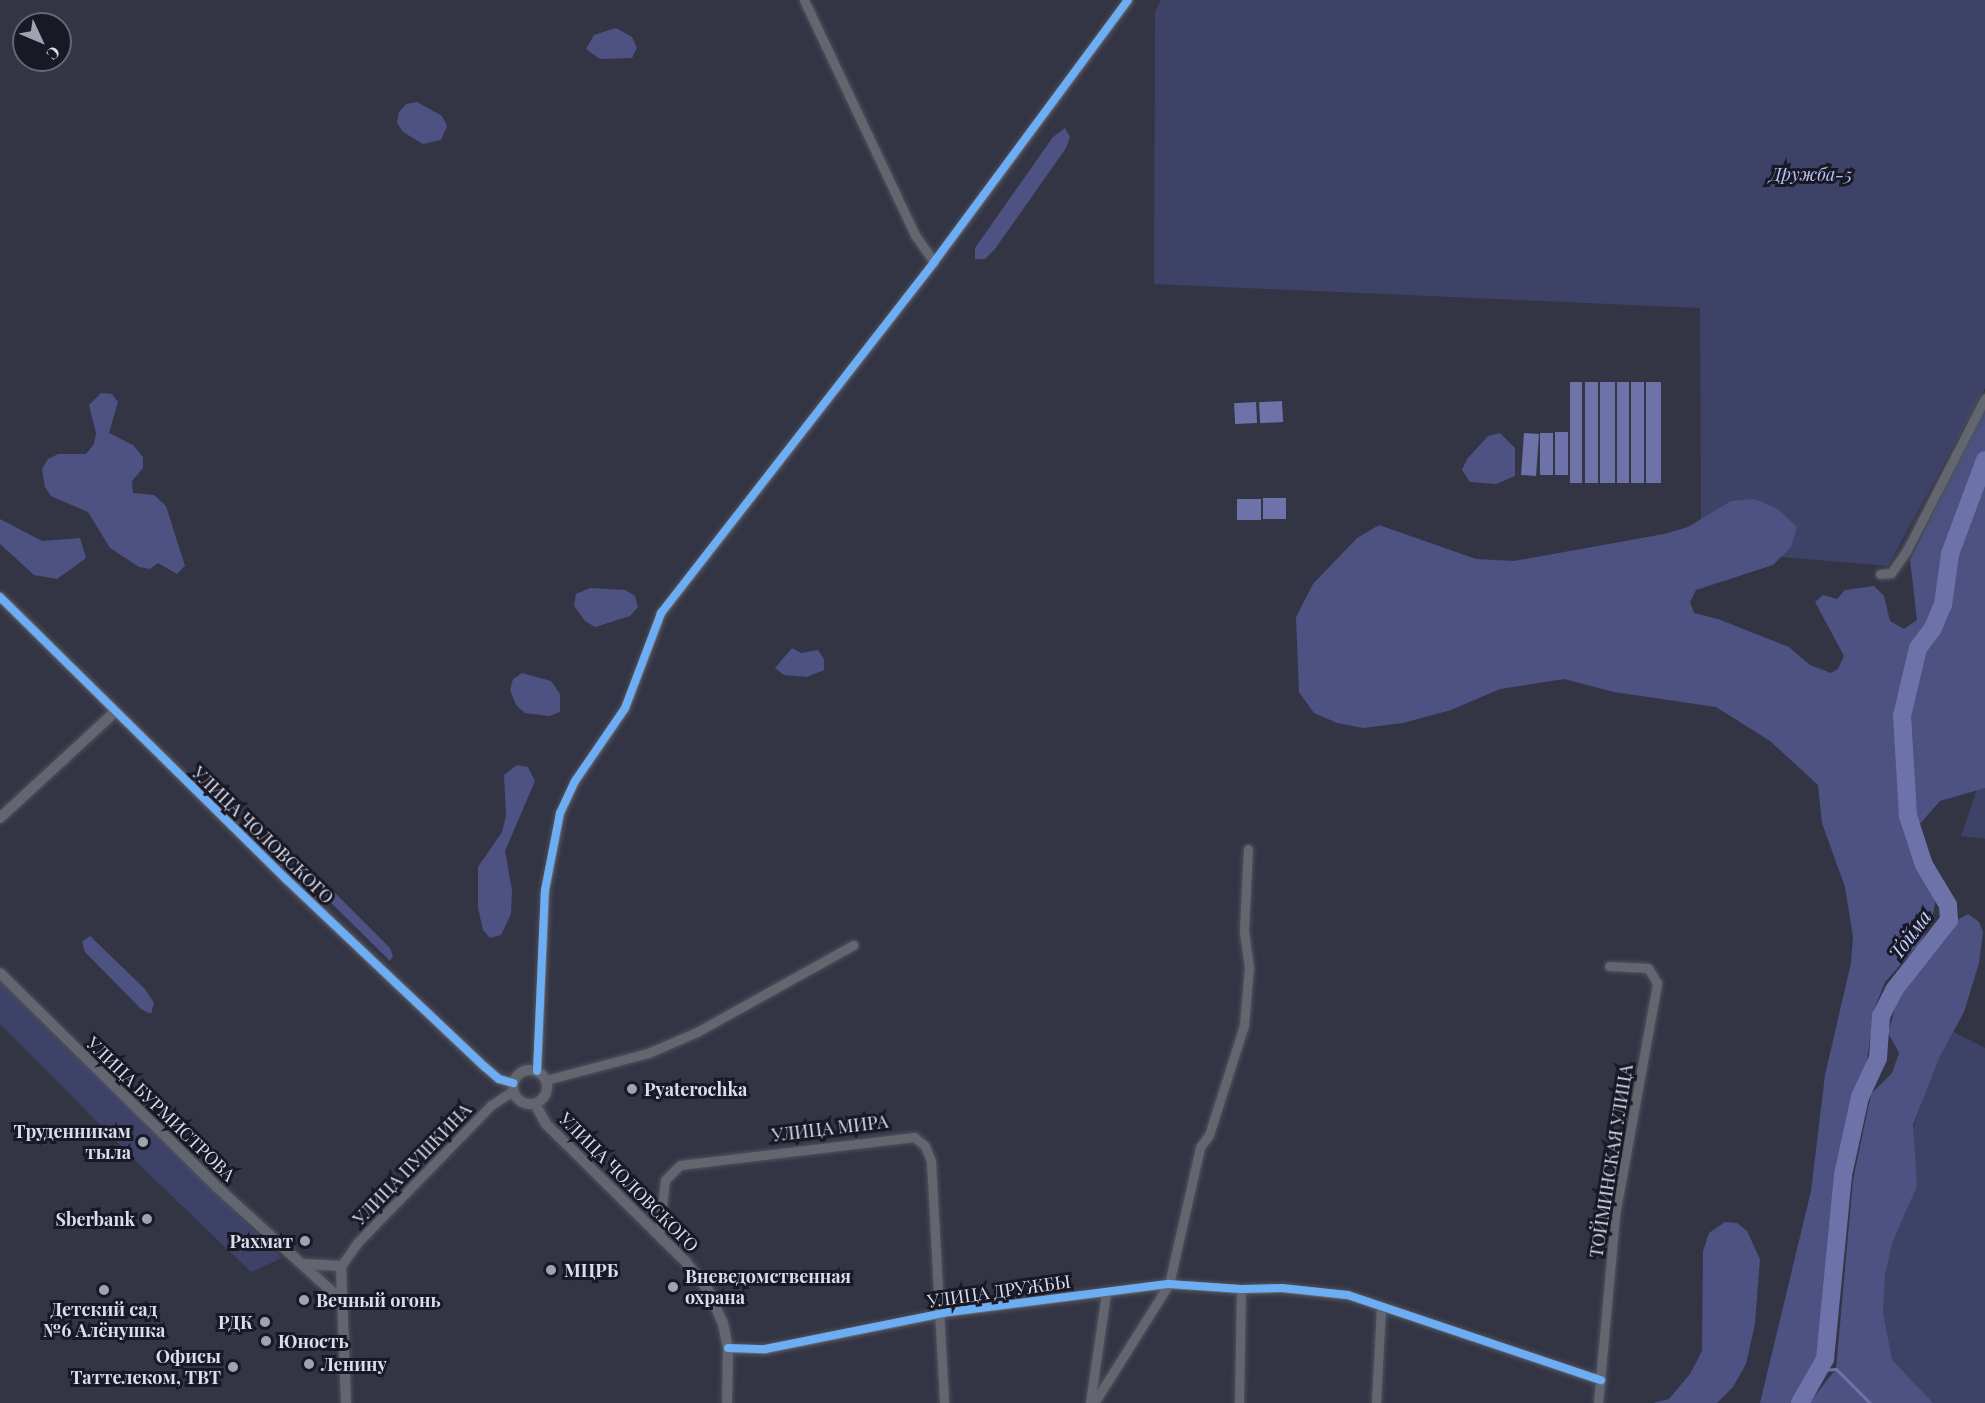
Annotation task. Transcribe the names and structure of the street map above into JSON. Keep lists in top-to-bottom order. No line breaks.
{"streets":{"street":["УЛИЦА ЧОЛОВСКОГО","УЛИЦА БУРМИСТРОВА","УЛИЦА МИРА","ТОЙМИНСКАЯ УЛИЦА","УЛИЦА ПУШКИНА","УЛИЦА ДРУЖБЫ"]},"crossings":[["УЛИЦА ЧОЛОВСКОГО","УЛИЦА МИРА"],["УЛИЦА ЧОЛОВСКОГО","УЛИЦА ПУШКИНА"],["УЛИЦА ЧОЛОВСКОГО","УЛИЦА ДРУЖБЫ"],["УЛИЦА МИРА","УЛИЦА ДРУЖБЫ"],["ТОЙМИНСКАЯ УЛИЦА","УЛИЦА ДРУЖБЫ"]],"water":["Тойма"],"parks":["Дружба-5"],"places":["Pyaterochka","Труденникам тыла","Sberbank","Рахмат","МЦРБ","Вневедомственная охрана","Детский сад №6 Алёнушка","Вечный огонь","РДК","Юность","Ленину","Офисы Таттелеком, ТВТ"],"north":"bottom right"}
